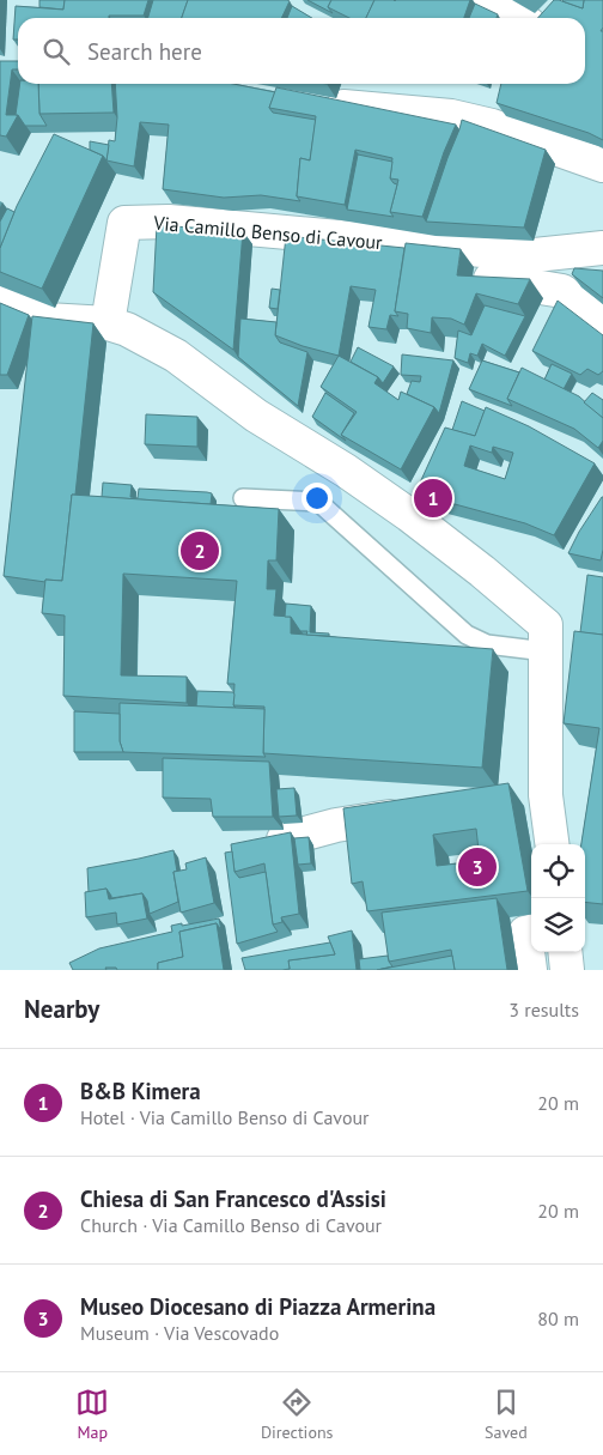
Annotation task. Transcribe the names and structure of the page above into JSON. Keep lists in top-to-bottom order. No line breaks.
{"streets":{"street":["Via Camillo Benso di Cavour"]},"page":{"search":"Search here","pins":["1","2","3"],"heading":["Nearby","3 results"],"list":[{"mark":"1","name":"B&B Kimera","note":"Hotel · Via Camillo Benso di Cavour","value":"20 m"},{"mark":"2","name":"Chiesa di San Francesco d'Assisi","note":"Church · Via Camillo Benso di Cavour","value":"20 m"},{"mark":"3","name":"Museo Diocesano di Piazza Armerina","note":"Museum · Via Vescovado","value":"80 m"}],"nav":["Map","Directions","Saved"]}}
